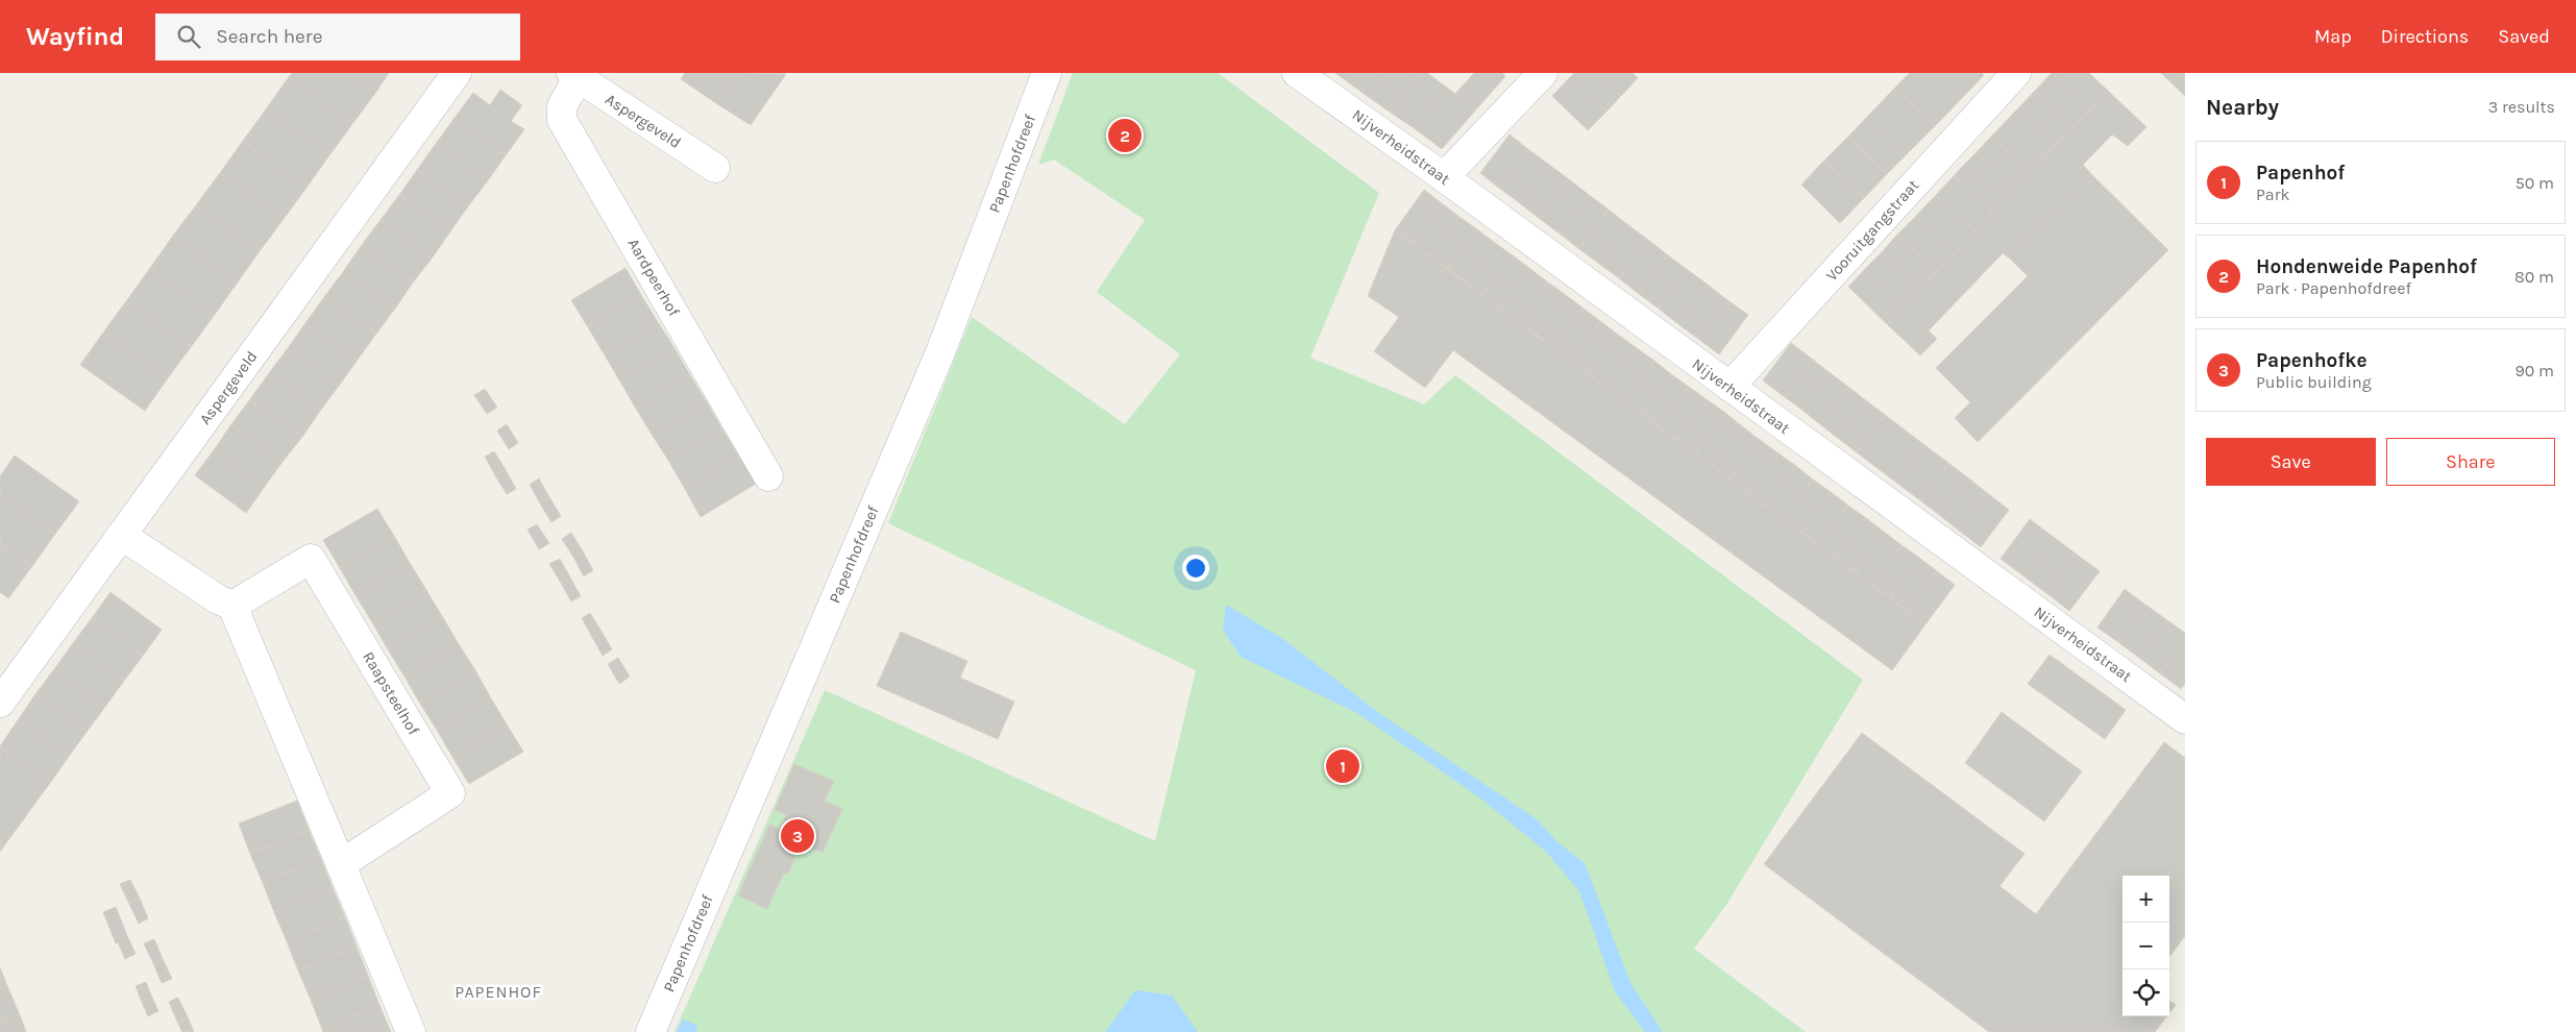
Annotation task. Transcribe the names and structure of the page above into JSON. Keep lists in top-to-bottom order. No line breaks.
{"streets":{"street":["Aspergeveld","Nijverheidstraat","Papenhofdreef","Vooruitgangstraat","Aardpeerhof","Raapsteelhof"]},"crossings":[["Aspergeveld","Aardpeerhof"],["Nijverheidstraat","Vooruitgangstraat"]],"districts":["PAPENHOF"],"page":{"header":"Wayfind","search":"Search here","nav":["Map","Directions","Saved"],"heading":["Nearby","3 results"],"pins":["2","1","3"],"list":[{"mark":"1","name":"Papenhof","note":"Park","value":"50 m"},{"mark":"2","name":"Hondenweide Papenhof","note":"Park · Papenhofdreef","value":"80 m"},{"mark":"3","name":"Papenhofke","note":"Public building","value":"90 m"}],"buttons":["Save","Share"],"map_buttons":["+","−"]}}
